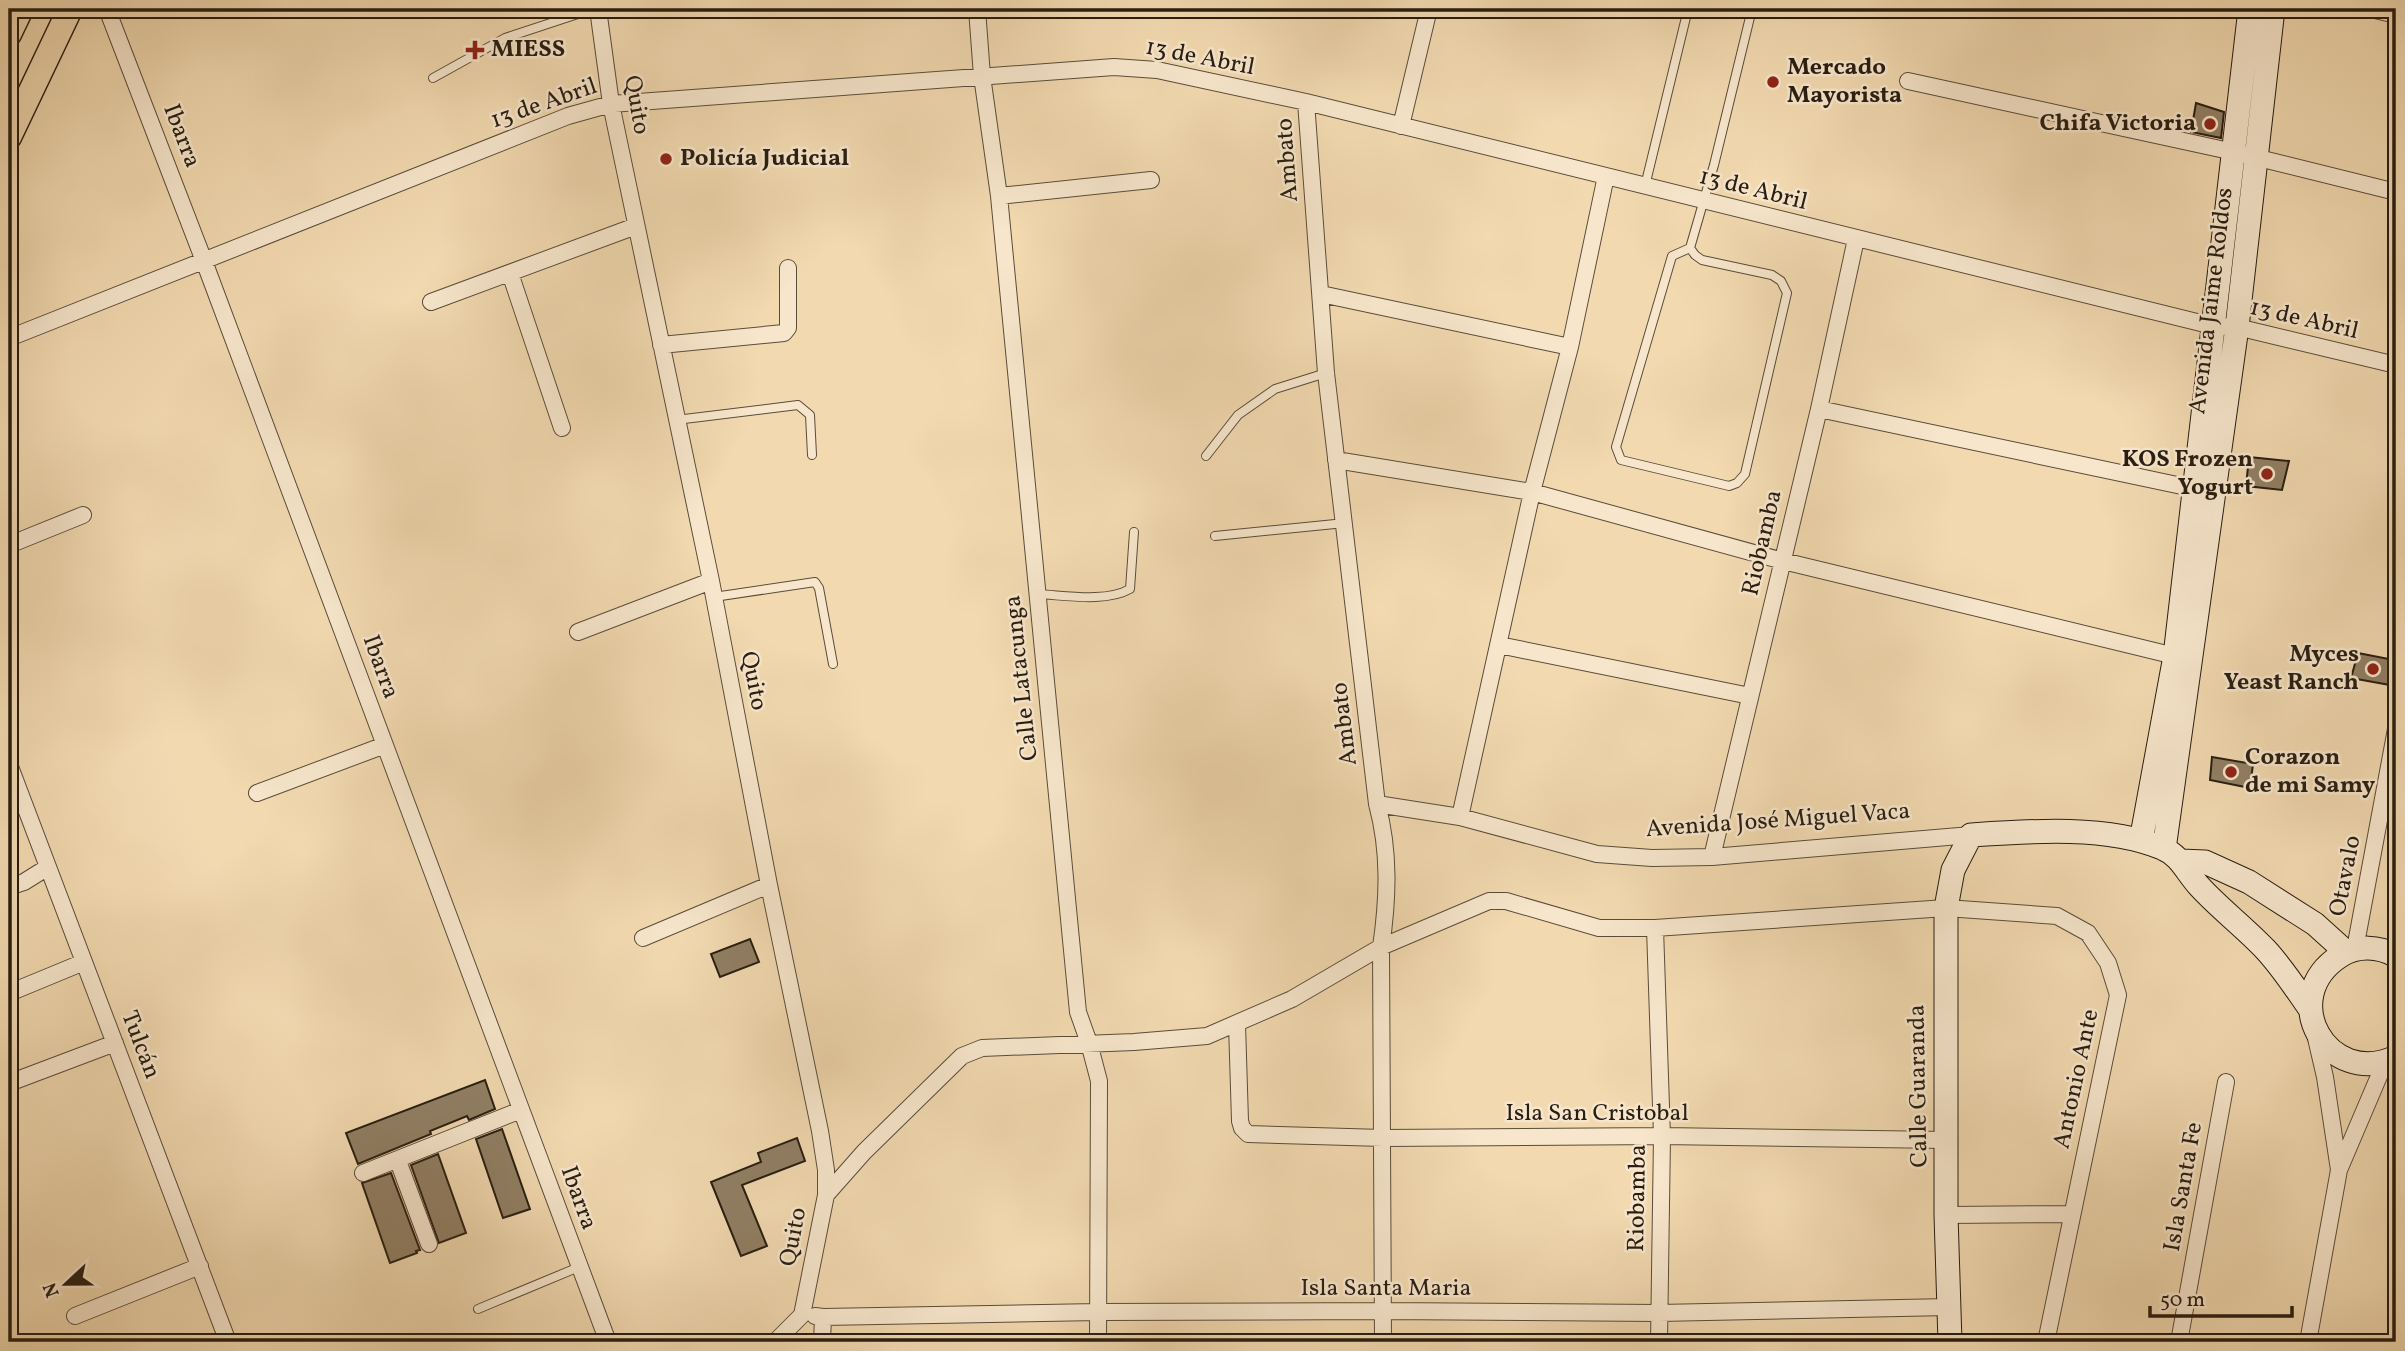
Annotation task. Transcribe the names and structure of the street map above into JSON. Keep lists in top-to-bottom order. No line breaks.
{"streets":{"street":["13 de Abril","Quito","Ibarra","Ambato","Avenida Jaime Roldos","Riobamba","Calle Latacunga","Avenida José Miguel Vaca","Otavalo","Tulcán","Antonio Ante","Calle Guaranda","Isla San Cristobal","Isla Santa Fe","Isla Santa Maria"]},"crossings":[["13 de Abril","Quito"],["13 de Abril","Ibarra"],["13 de Abril","Ambato"],["13 de Abril","Avenida Jaime Roldos"],["13 de Abril","Riobamba"],["13 de Abril","Calle Latacunga"],["Quito","Antonio Ante"],["Ambato","Avenida José Miguel Vaca"],["Ambato","Antonio Ante"],["Ambato","Isla San Cristobal"],["Ambato","Isla Santa Maria"],["Avenida Jaime Roldos","Avenida José Miguel Vaca"],["Riobamba","Avenida José Miguel Vaca"],["Riobamba","Antonio Ante"],["Riobamba","Isla San Cristobal"],["Riobamba","Isla Santa Maria"],["Calle Latacunga","Antonio Ante"],["Calle Latacunga","Isla Santa Maria"],["Avenida José Miguel Vaca","Otavalo"],["Avenida José Miguel Vaca","Calle Guaranda"],["Antonio Ante","Calle Guaranda"],["Antonio Ante","Isla San Cristobal"],["Calle Guaranda","Isla San Cristobal"],["Calle Guaranda","Isla Santa Maria"]],"places":{"health":["MIESS"],"other":["Mercado Mayorista","Chifa Victoria","Policía Judicial","KOS Frozen Yogurt","Myces Yeast Ranch","Corazon de mi Samy"]},"scale_bar":"50 m","north":"left"}
